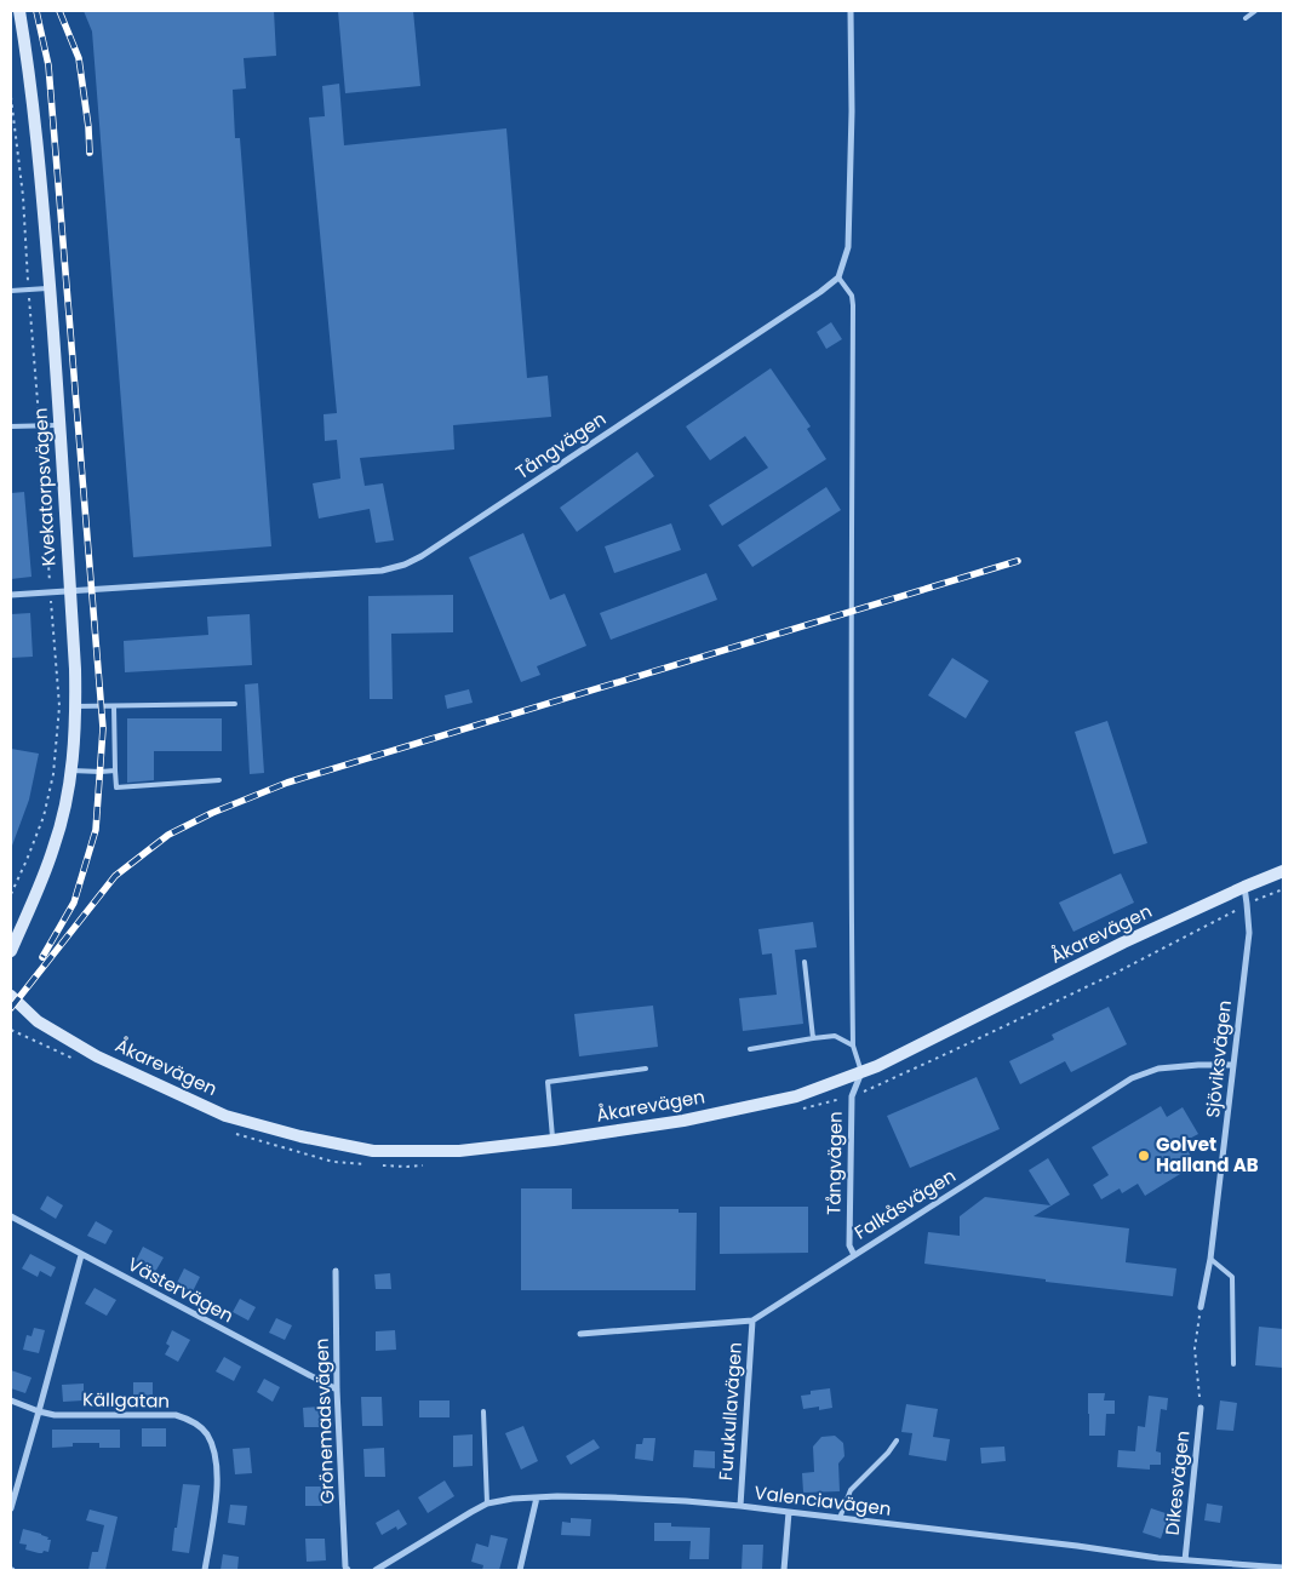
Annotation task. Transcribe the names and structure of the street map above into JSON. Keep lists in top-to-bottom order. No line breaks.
{"streets":{"street":["Tångvägen","Kvekatorpsvägen","Åkarevägen","Sjöviksvägen","Falkåsvägen","Västervägen","Källgatan","Furukullavägen","Grönemadsvägen","Dikesvägen","Valenciavägen"]},"crossings":[["Tångvägen","Kvekatorpsvägen"],["Tångvägen","Åkarevägen"],["Tångvägen","Falkåsvägen"],["Åkarevägen","Sjöviksvägen"],["Sjöviksvägen","Falkåsvägen"],["Falkåsvägen","Furukullavägen"],["Västervägen","Grönemadsvägen"],["Furukullavägen","Valenciavägen"],["Dikesvägen","Valenciavägen"]],"places":["Golvet Halland AB"]}
